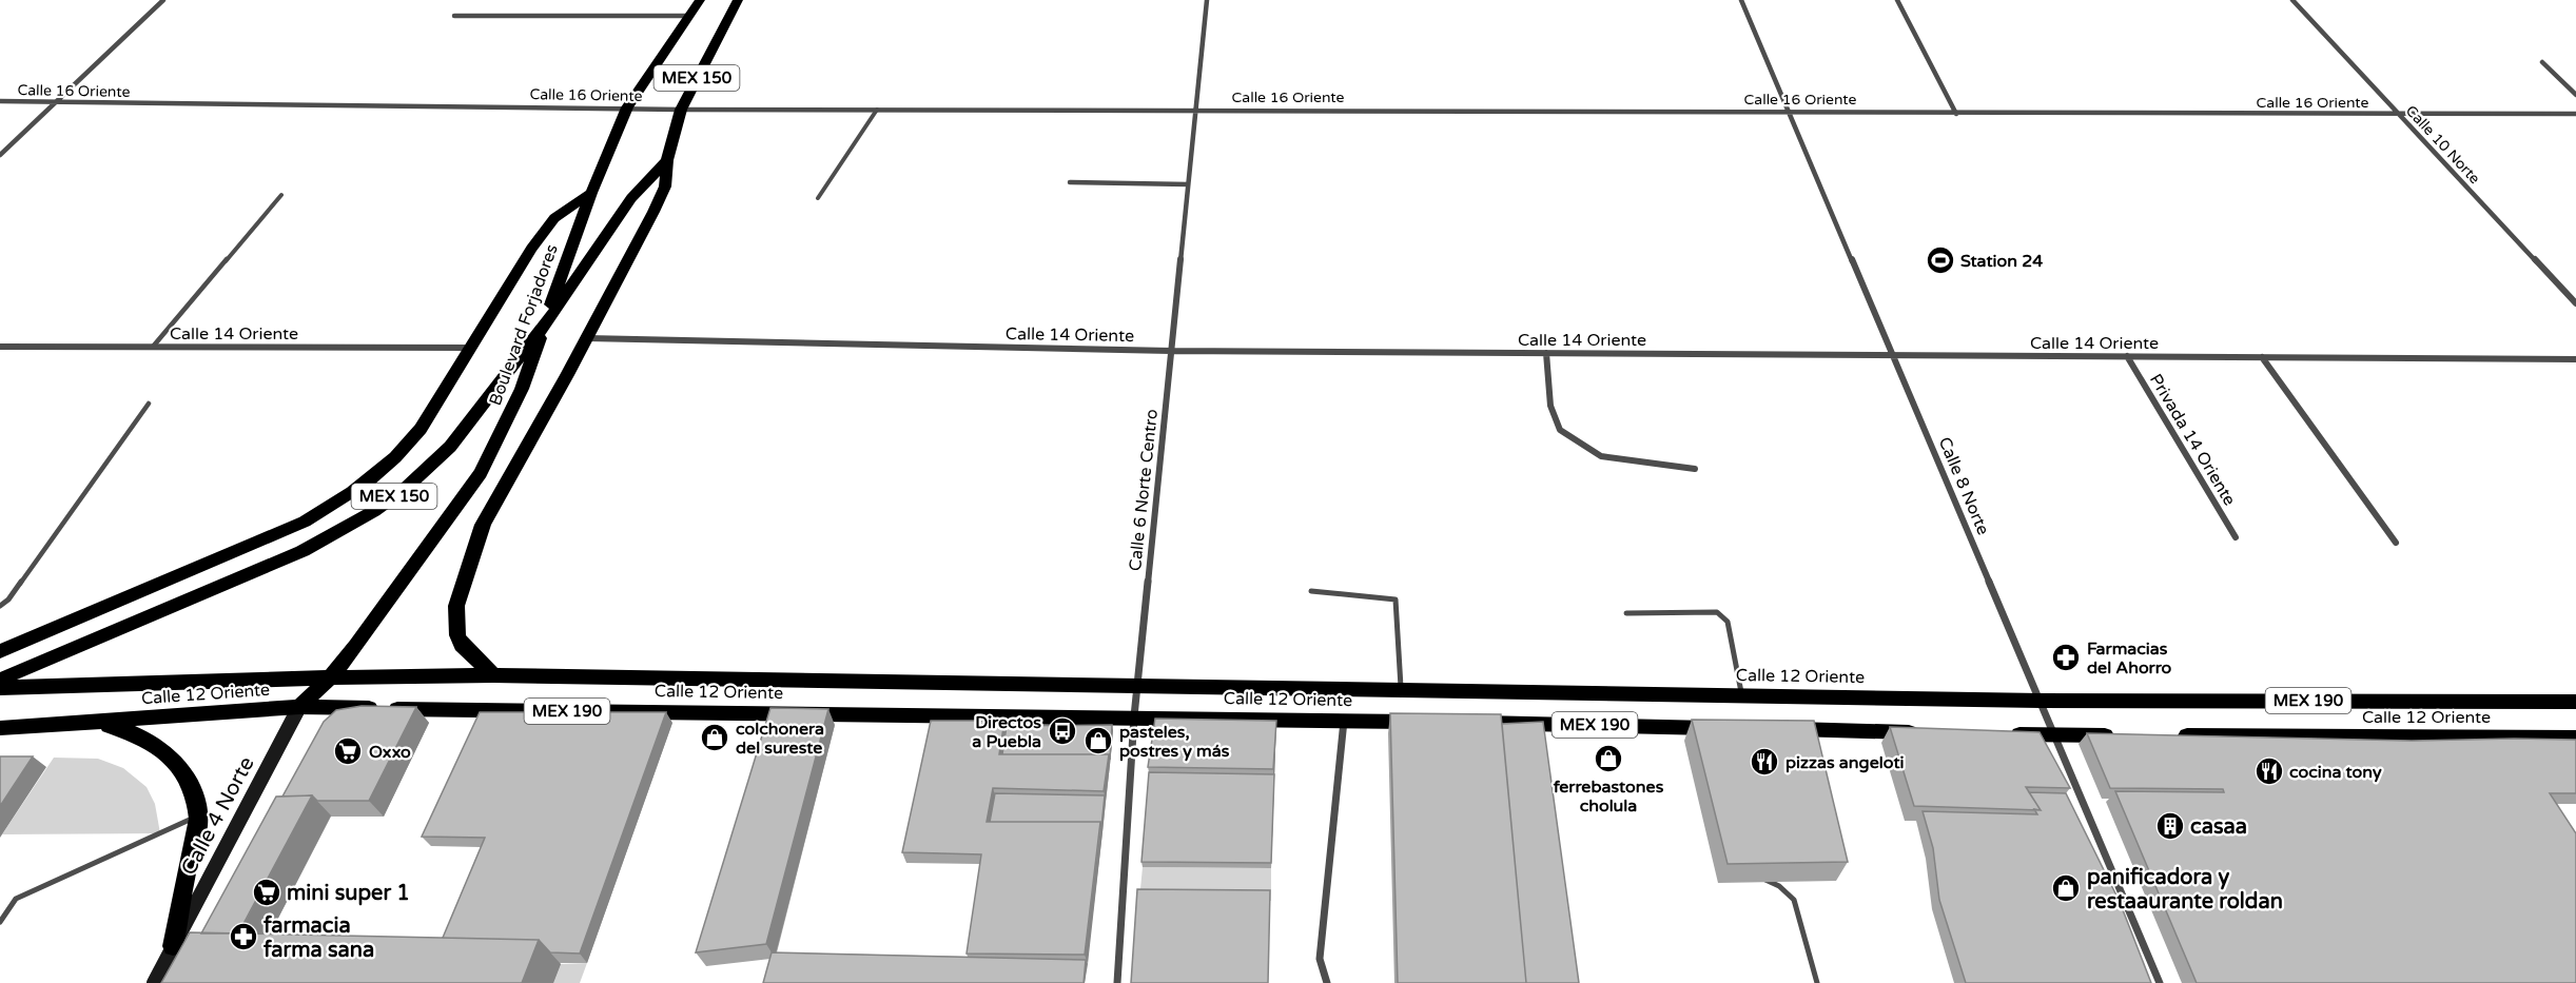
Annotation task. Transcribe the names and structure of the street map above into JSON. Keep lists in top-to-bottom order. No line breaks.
{"streets":{"main road":["MEX 150","Boulevard Forjadores","Calle 12 Oriente","MEX 190","Calle 4 Norte"],"street":["Calle 16 Oriente","Calle 10 Norte","Calle 14 Oriente","Privada 14 Oriente","Calle 8 Norte","Calle 6 Norte Centro"]},"crossings":[["MEX 150","Calle 16 Oriente"],["MEX 150","Boulevard Forjadores"],["MEX 150","Calle 14 Oriente"],["Calle 16 Oriente","Calle 10 Norte"],["Calle 16 Oriente","Boulevard Forjadores"],["Calle 16 Oriente","Calle 8 Norte"],["Calle 16 Oriente","Calle 6 Norte Centro"],["Boulevard Forjadores","Calle 12 Oriente"],["Boulevard Forjadores","Calle 4 Norte"],["Calle 14 Oriente","Privada 14 Oriente"],["Calle 14 Oriente","Calle 8 Norte"],["Calle 14 Oriente","Calle 6 Norte Centro"],["Calle 8 Norte","Calle 12 Oriente"],["Calle 6 Norte Centro","Calle 12 Oriente"],["Calle 12 Oriente","Calle 4 Norte"]],"places":{"sports":["Station 24"],"pharmacy":["Farmacias del Ahorro","farmacia farma sana"],"bus stop":["Directos a Puebla"],"shop":["colchonera del sureste","pasteles, postres y más","ferrebastones cholula","panificadora y restaaurante roldan"],"supermarket":["Oxxo","mini super 1"],"restaurant":["pizzas angeloti","cocina tony"],"building":["casaa"]}}
